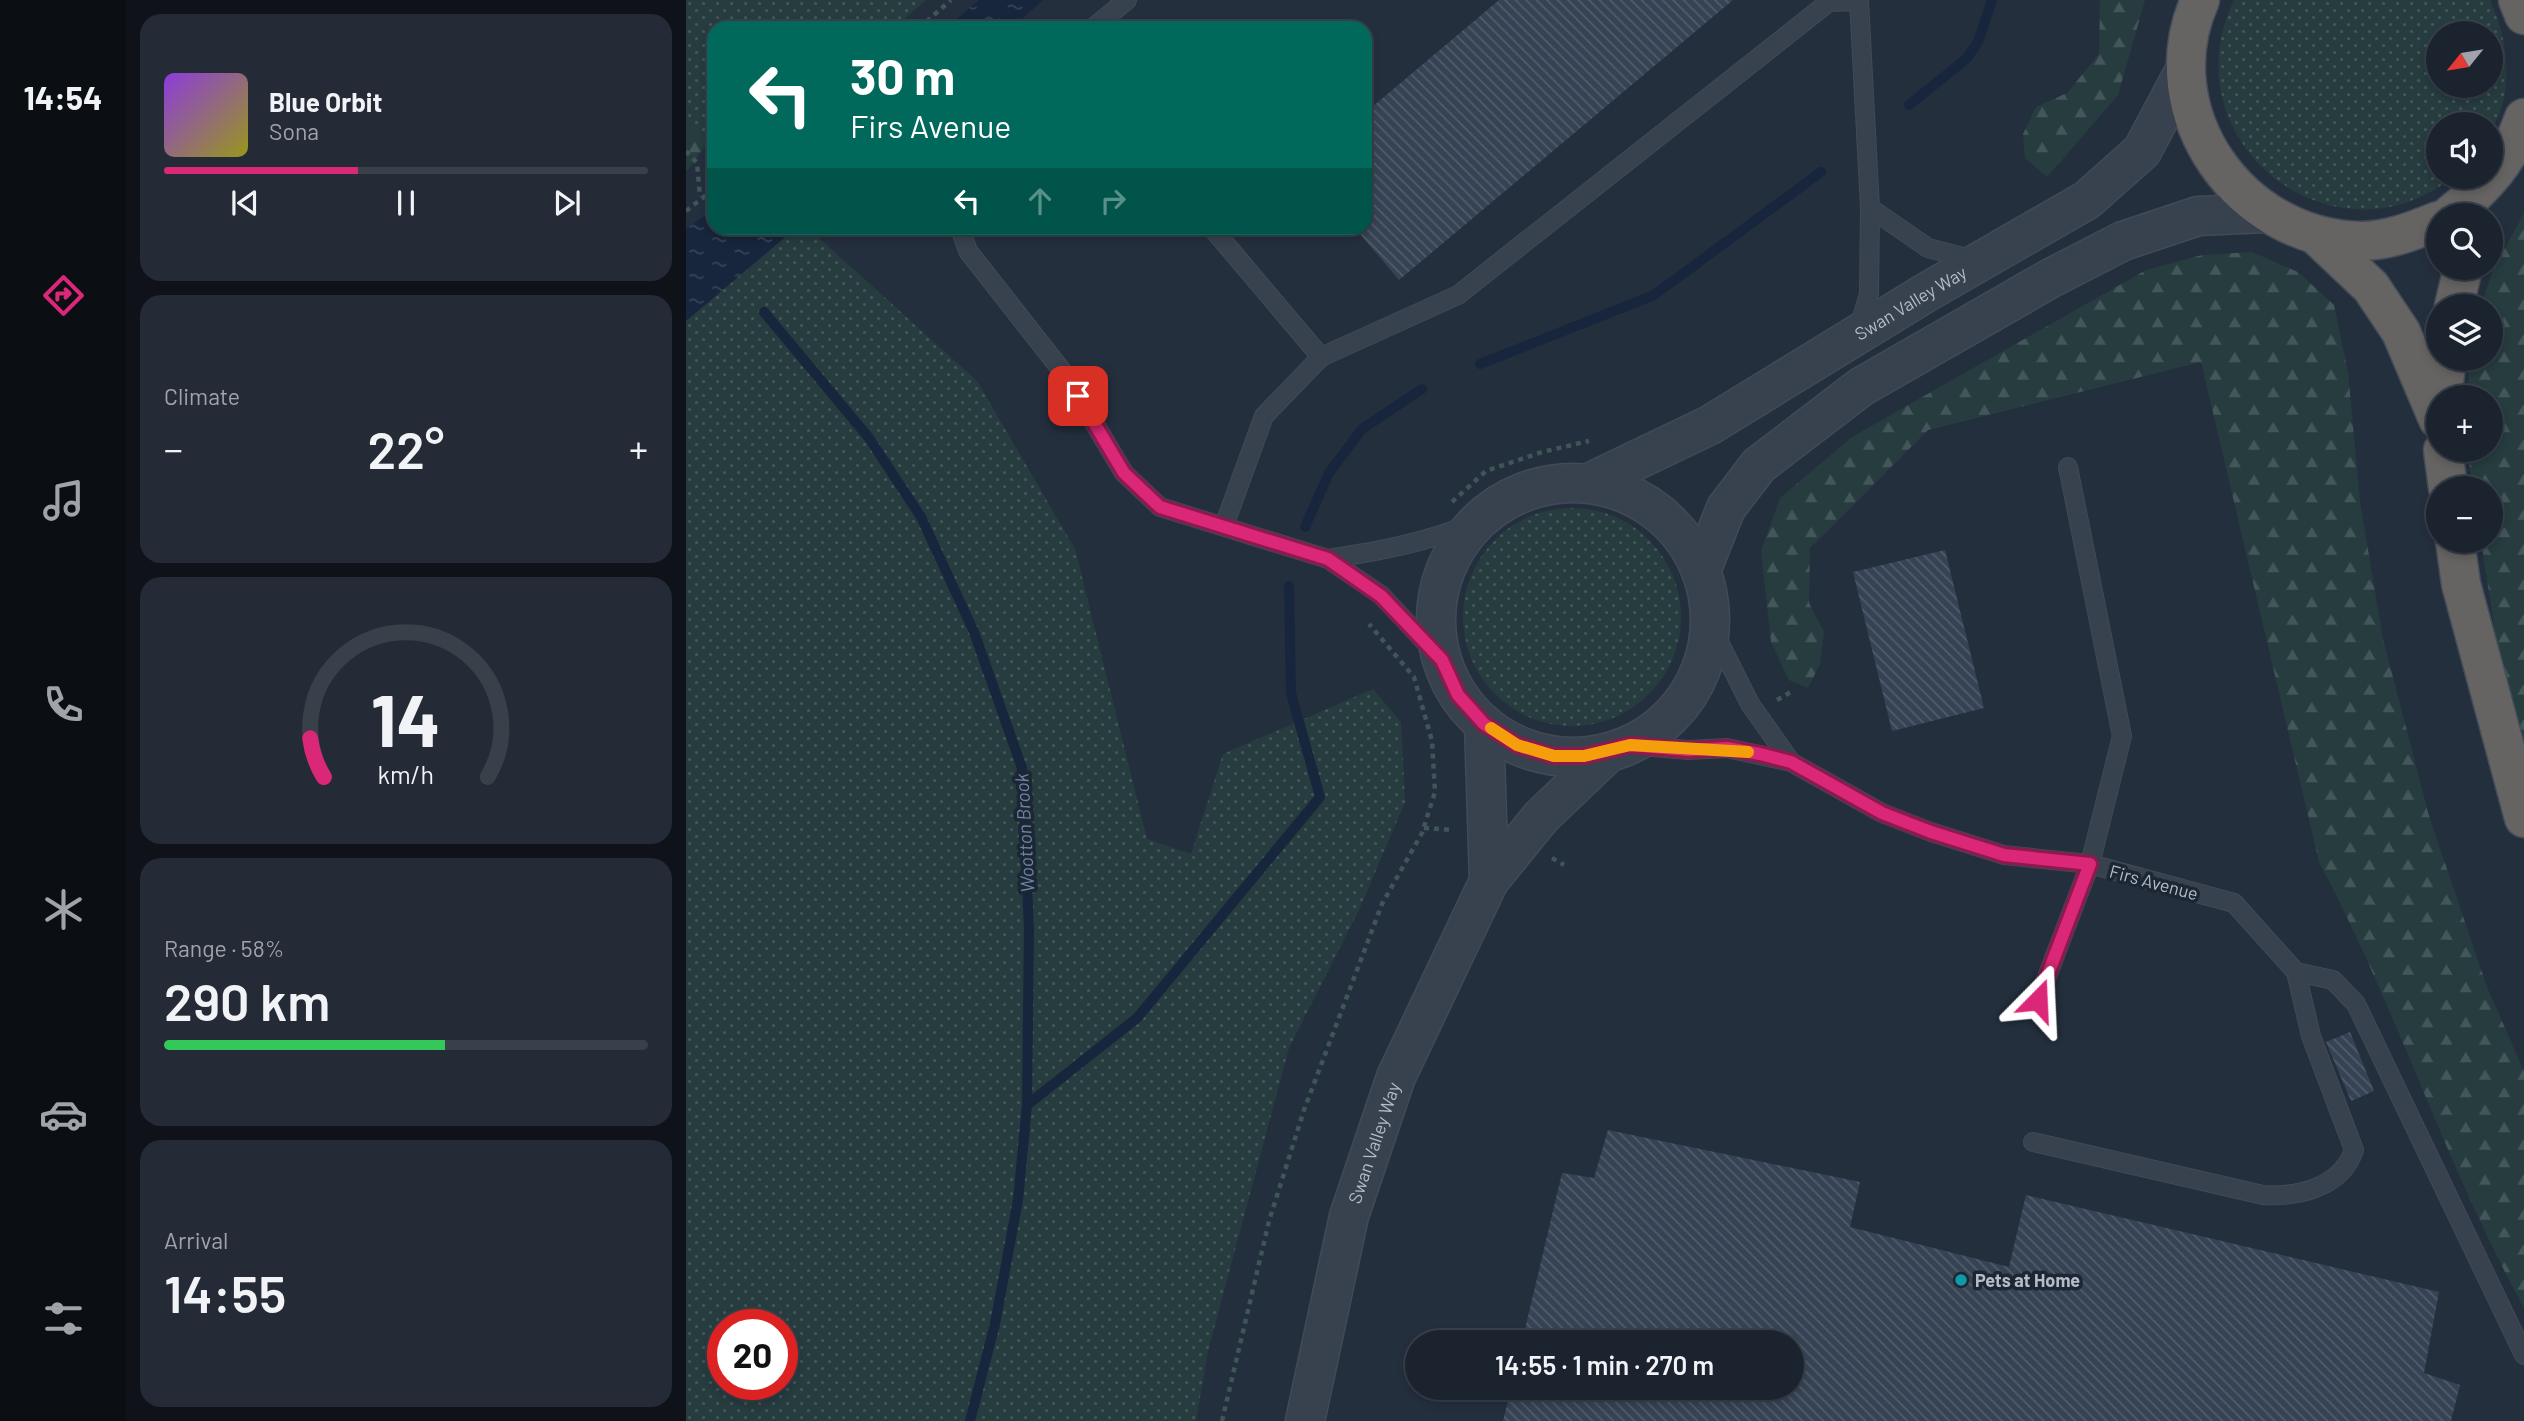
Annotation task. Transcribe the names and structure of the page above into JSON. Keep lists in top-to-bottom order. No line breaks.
{"streets":{"street":["Swan Valley Way"],"lane":["Firs Avenue"]},"crossings":[["Swan Valley Way","Firs Avenue"]],"water":["Wootton Brook"],"places":["Pets at Home"],"north":"bottom left","page":{"tabs":"14:54","map_buttons":["+","−"],"turn":["30 m","Firs Avenue"],"song":["Blue Orbit","Sona"],"tile":["Climate",["Range · 58%","290 km"],["Arrival","14:55"]],"heat":["−","22°","+"],"limit":"20","trip":"14:55 · 1 min · 270 m","gauge":["14","km/h"]}}
